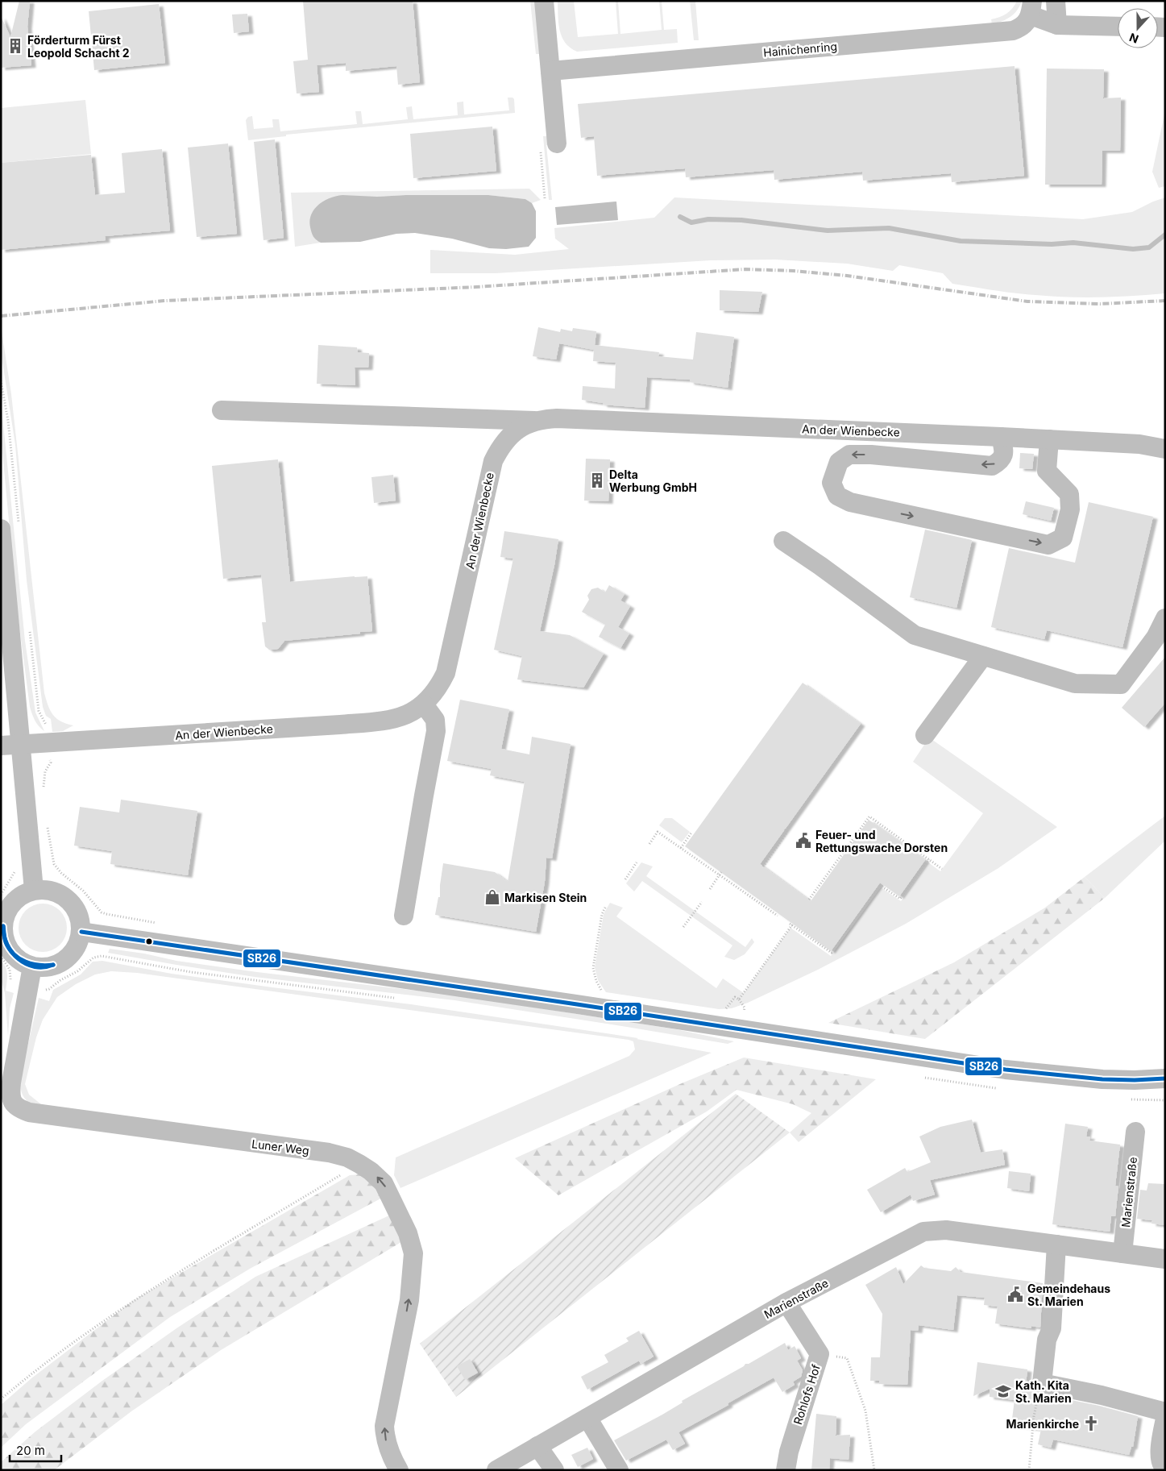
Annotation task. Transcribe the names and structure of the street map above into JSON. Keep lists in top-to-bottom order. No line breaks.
{"streets":{"street":["Hainichenring","An der Wienbecke","Luner Weg","Marienstraße","Rohlofs Hof"]},"crossings":[["Marienstraße","Rohlofs Hof"]],"one_way":["Luner Weg"],"places":{"building":["Förderturm Fürst Leopold Schacht 2","Delta Werbung GmbH"],"public building":["Feuer- und Rettungswache Dorsten","Gemeindehaus St. Marien"],"shop":["Markisen Stein"],"school or university":["Kath. Kita St. Marien"],"church":["Marienkirche"]},"lines":["transit line SB26"],"scale_bar":"20 m","north":"bottom"}
